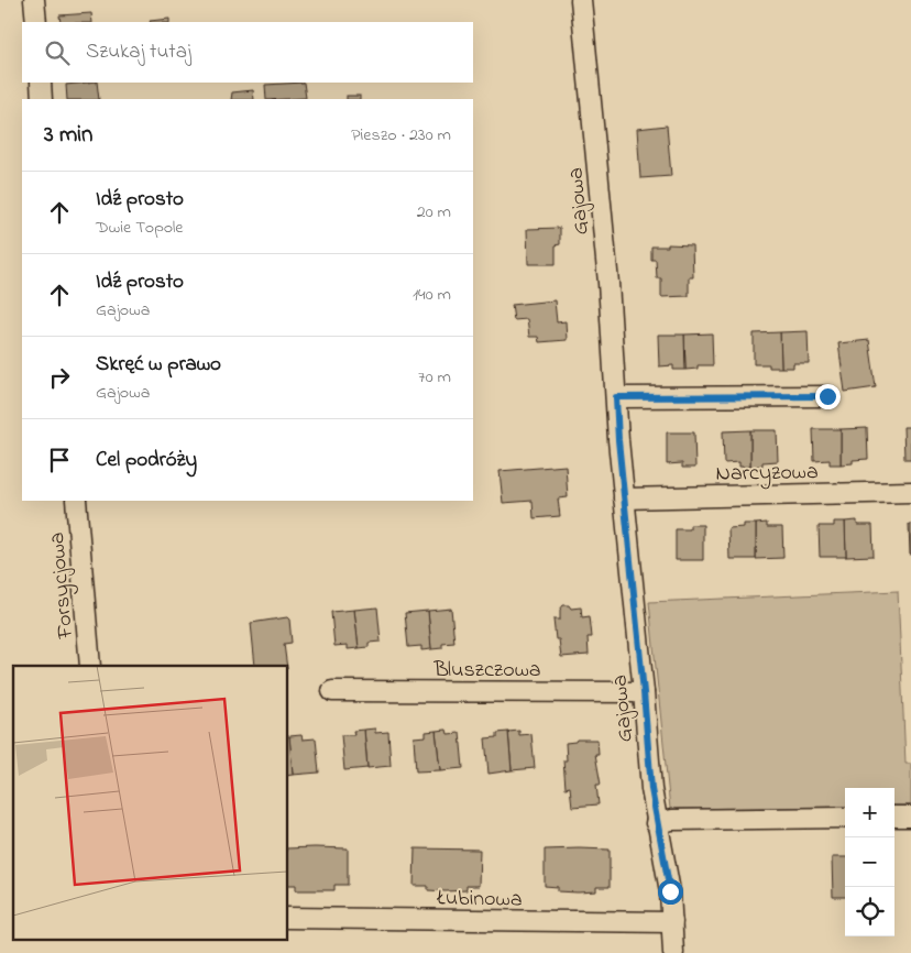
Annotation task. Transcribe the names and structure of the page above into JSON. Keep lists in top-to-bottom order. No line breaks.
{"streets":{"street":["Gajowa","Narcyzowa","Forsycjowa","Bluszczowa","Łubinowa"]},"crossings":[["Gajowa","Narcyzowa"],["Gajowa","Bluszczowa"],["Gajowa","Łubinowa"]],"page":{"search":"Szukaj tutaj","heading":["3 min","Pieszo · 230 m"],"list":[["Idź prosto","Dwie Topole","20 m"],["Idź prosto","Gajowa","140 m"],["Skręć w prawo","Gajowa","70 m"],"Cel podróży"],"map_buttons":["+","−"]}}
